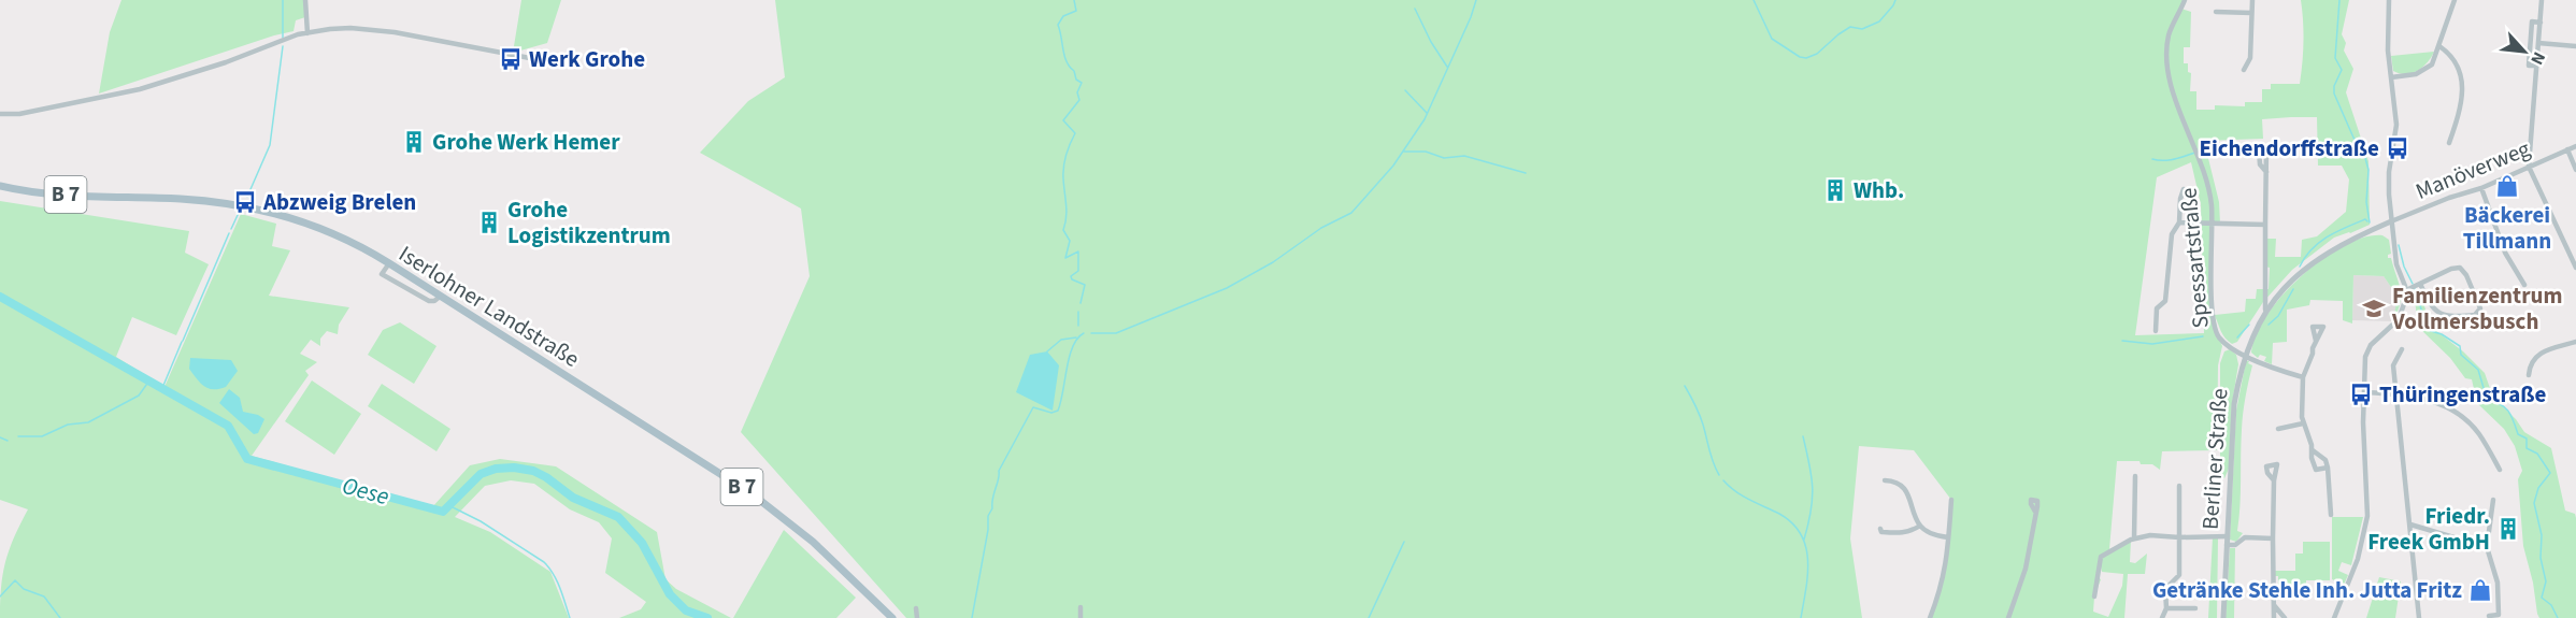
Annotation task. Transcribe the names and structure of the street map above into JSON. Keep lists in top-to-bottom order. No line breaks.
{"streets":{"main road":["B 7","Iserlohner Landstraße"],"street":["Manöverweg","Spessartstraße","Berliner Straße"]},"crossings":[["Manöverweg","Berliner Straße"],["Spessartstraße","Berliner Straße"]],"water":["Oese"],"places":{"bus stop":["Werk Grohe","Eichendorffstraße","Abzweig Brelen","Thüringenstraße"],"building":["Grohe Werk Hemer","Whb.","Grohe Logistikzentrum","Friedr. Freek GmbH"],"shop":["Bäckerei Tillmann","Getränke Stehle Inh. Jutta Fritz"],"school or university":["Familienzentrum Vollmersbusch"]},"north":"bottom right"}
